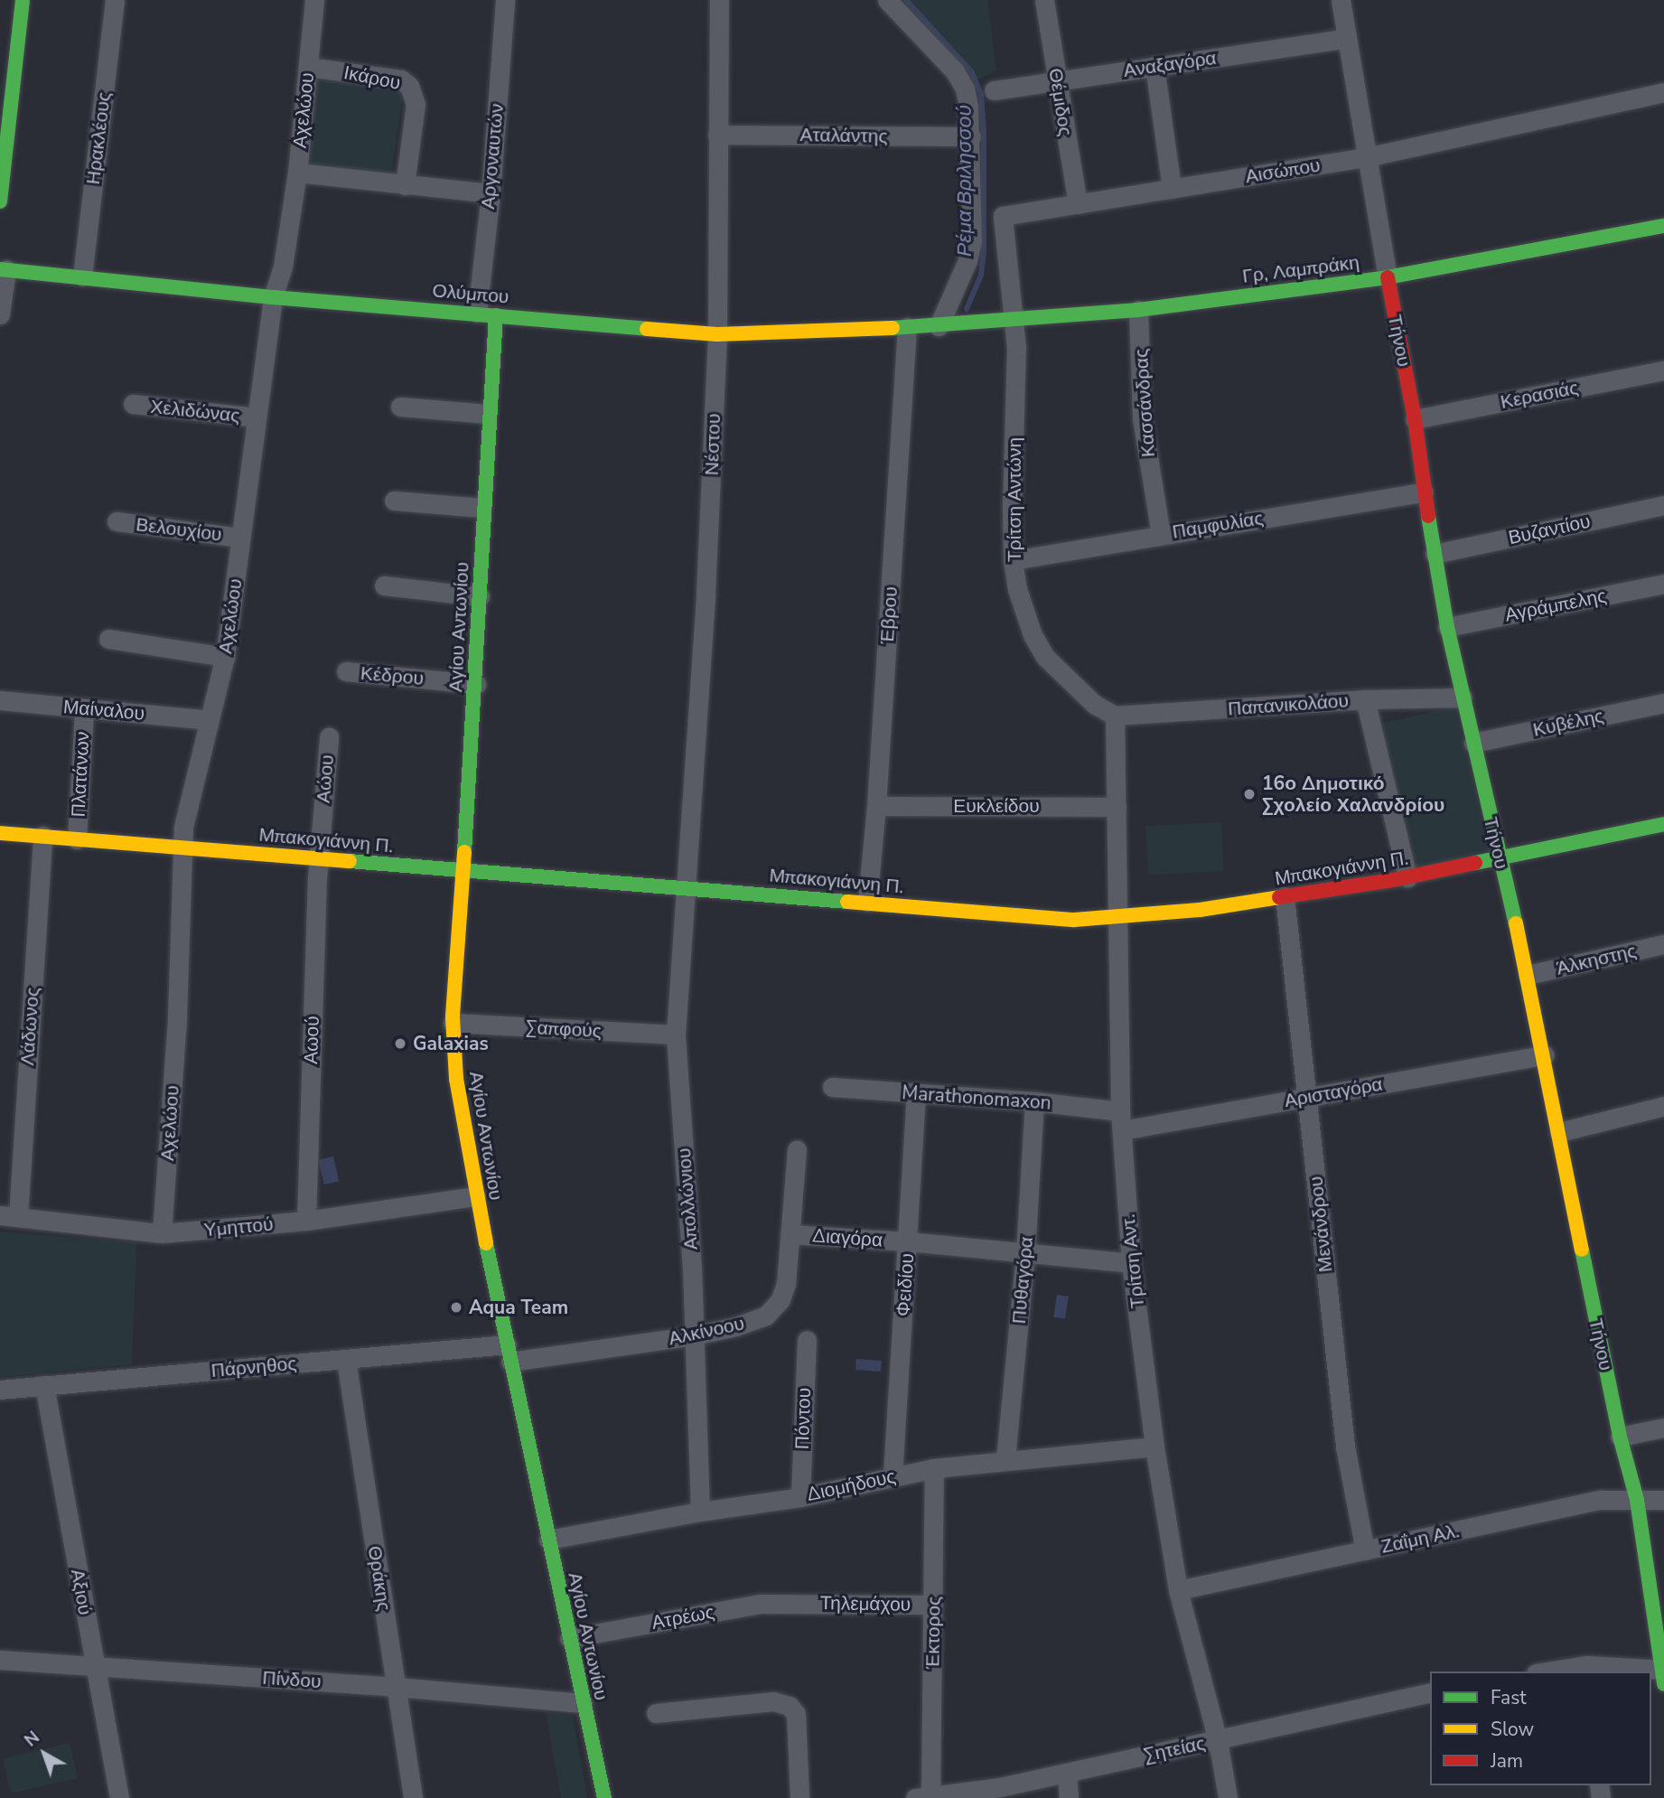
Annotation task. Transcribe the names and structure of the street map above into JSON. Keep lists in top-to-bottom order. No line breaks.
{"streets":{"street":["Αναξαγόρα","Ικάρου","Θέμιδος","Αχελώου","Αταλάντης","Ηρακλέους","Αργοναυτών","Αισώπου","Γρ, Λαμπράκη","Ολύμπου","Τήνου","Κερασιάς","Κασσάνδρας","Χελιδώνας","Νέστου","Τρίτση Αντώνη","Παμφυλίας","Βελουχίου","Βυζαντίου","Αγράμπελης","Έβρου","Αγίου Αντωνίου","Κέδρου","Παπανικολάου","Μαίναλου","Κυβέλης","Πλατάνων","Αώου","Ευκλείδου","Μπακογιάννη Π.","Άλκηστης","Λάδωνος","Σαπφούς","Αωού","Αρισταγόρα","Marathonomaxon","Απολλώνιου","Μενάνδρου","Υμηττού","Διαγόρα","Τρίτση Αντ.","Πυθαγόρα","Φειδίου","Αλκίνοου","Πάρνηθος","Πόντου","Διομήδους","Ζαΐμη Αλ.","Θράκης","Αξιού","Τηλεμάχου","Ατρέως","Έκτορος","Πίνδου","Σητείας"]},"crossings":[["Αναξαγόρα","Θέμιδος"],["Αναξαγόρα","Τήνου"],["Ικάρου","Αχελώου"],["Θέμιδος","Αισώπου"],["Αχελώου","Ολύμπου"],["Αχελώου","Χελιδώνας"],["Αχελώου","Βελουχίου"],["Αχελώου","Μαίναλου"],["Αχελώου","Μπακογιάννη Π."],["Αχελώου","Υμηττού"],["Αταλάντης","Νέστου"],["Ηρακλέους","Ολύμπου"],["Αργοναυτών","Ολύμπου"],["Αργοναυτών","Αγίου Αντωνίου"],["Αισώπου","Γρ, Λαμπράκη"],["Αισώπου","Τήνου"],["Αισώπου","Τρίτση Αντώνη"],["Γρ, Λαμπράκη","Ολύμπου"],["Γρ, Λαμπράκη","Τήνου"],["Γρ, Λαμπράκη","Κασσάνδρας"],["Γρ, Λαμπράκη","Τρίτση Αντώνη"],["Ολύμπου","Νέστου"],["Ολύμπου","Έβρου"],["Ολύμπου","Αγίου Αντωνίου"],["Τήνου","Κερασιάς"],["Τήνου","Παμφυλίας"],["Τήνου","Βυζαντίου"],["Τήνου","Αγράμπελης"],["Τήνου","Παπανικολάου"],["Τήνου","Κυβέλης"],["Τήνου","Μπακογιάννη Π."],["Τήνου","Άλκηστης"],["Τήνου","Αρισταγόρα"],["Τήνου","Ζαΐμη Αλ."],["Κασσάνδρας","Παμφυλίας"],["Νέστου","Μπακογιάννη Π."],["Νέστου","Απολλώνιου"],["Τρίτση Αντώνη","Παμφυλίας"],["Τρίτση Αντώνη","Παπανικολάου"],["Τρίτση Αντώνη","Τρίτση Αντ."],["Έβρου","Ευκλείδου"],["Έβρου","Μπακογιάννη Π."],["Αγίου Αντωνίου","Κέδρου"],["Αγίου Αντωνίου","Μπακογιάννη Π."],["Αγίου Αντωνίου","Σαπφούς"],["Αγίου Αντωνίου","Υμηττού"],["Αγίου Αντωνίου","Αλκίνοου"],["Αγίου Αντωνίου","Πάρνηθος"],["Αγίου Αντωνίου","Διομήδους"],["Αγίου Αντωνίου","Ατρέως"],["Αγίου Αντωνίου","Πίνδου"],["Παπανικολάου","Τρίτση Αντ."],["Μαίναλου","Πλατάνων"],["Πλατάνων","Μπακογιάννη Π."],["Αώου","Μπακογιάννη Π."],["Αώου","Αωού"],["Ευκλείδου","Τρίτση Αντ."],["Μπακογιάννη Π.","Λάδωνος"],["Μπακογιάννη Π.","Αωού"],["Μπακογιάννη Π.","Απολλώνιου"],["Μπακογιάννη Π.","Μενάνδρου"],["Μπακογιάννη Π.","Τρίτση Αντ."],["Λάδωνος","Υμηττού"],["Σαπφούς","Απολλώνιου"],["Αωού","Υμηττού"],["Αρισταγόρα","Marathonomaxon"],["Αρισταγόρα","Μενάνδρου"],["Αρισταγόρα","Τρίτση Αντ."],["Marathonomaxon","Τρίτση Αντ."],["Marathonomaxon","Πυθαγόρα"],["Marathonomaxon","Φειδίου"],["Απολλώνιου","Αλκίνοου"],["Απολλώνιου","Διομήδους"],["Μενάνδρου","Ζαΐμη Αλ."],["Διαγόρα","Τρίτση Αντ."],["Διαγόρα","Πυθαγόρα"],["Διαγόρα","Φειδίου"],["Διαγόρα","Αλκίνοου"],["Τρίτση Αντ.","Διομήδους"],["Τρίτση Αντ.","Ζαΐμη Αλ."],["Τρίτση Αντ.","Σητείας"],["Πυθαγόρα","Διομήδους"],["Φειδίου","Διομήδους"],["Αλκίνοου","Πάρνηθος"],["Πάρνηθος","Θράκης"],["Πάρνηθος","Αξιού"],["Πόντου","Διομήδους"],["Διομήδους","Έκτορος"],["Θράκης","Πίνδου"],["Αξιού","Πίνδου"],["Τηλεμάχου","Ατρέως"],["Τηλεμάχου","Έκτορος"],["Έκτορος","Σητείας"]],"water":["Ρέμα Βριλησσού"],"places":["16ο Δημοτικό Σχολείο Χαλανδρίου","Galaxias","Aqua Team"],"legend":["Fast","Slow","Jam"],"north":"top left"}
